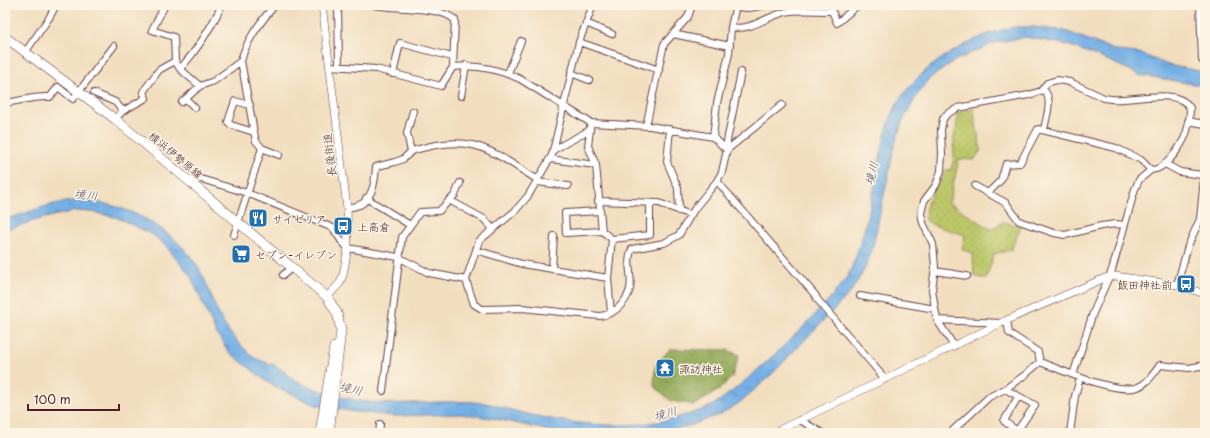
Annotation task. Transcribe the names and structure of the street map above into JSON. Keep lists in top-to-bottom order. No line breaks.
{"streets":{"main road":["横浜伊勢原線"],"street":["長後街道"]},"crossings":[["横浜伊勢原線","長後街道"]],"water":["境川"],"places":{"restaurant":["サイゼリア"],"bus stop":["上高倉","飯田神社前"],"supermarket":["セブン-イレブン"],"temple":["諏訪神社"]},"scale_bar":"100 m"}
